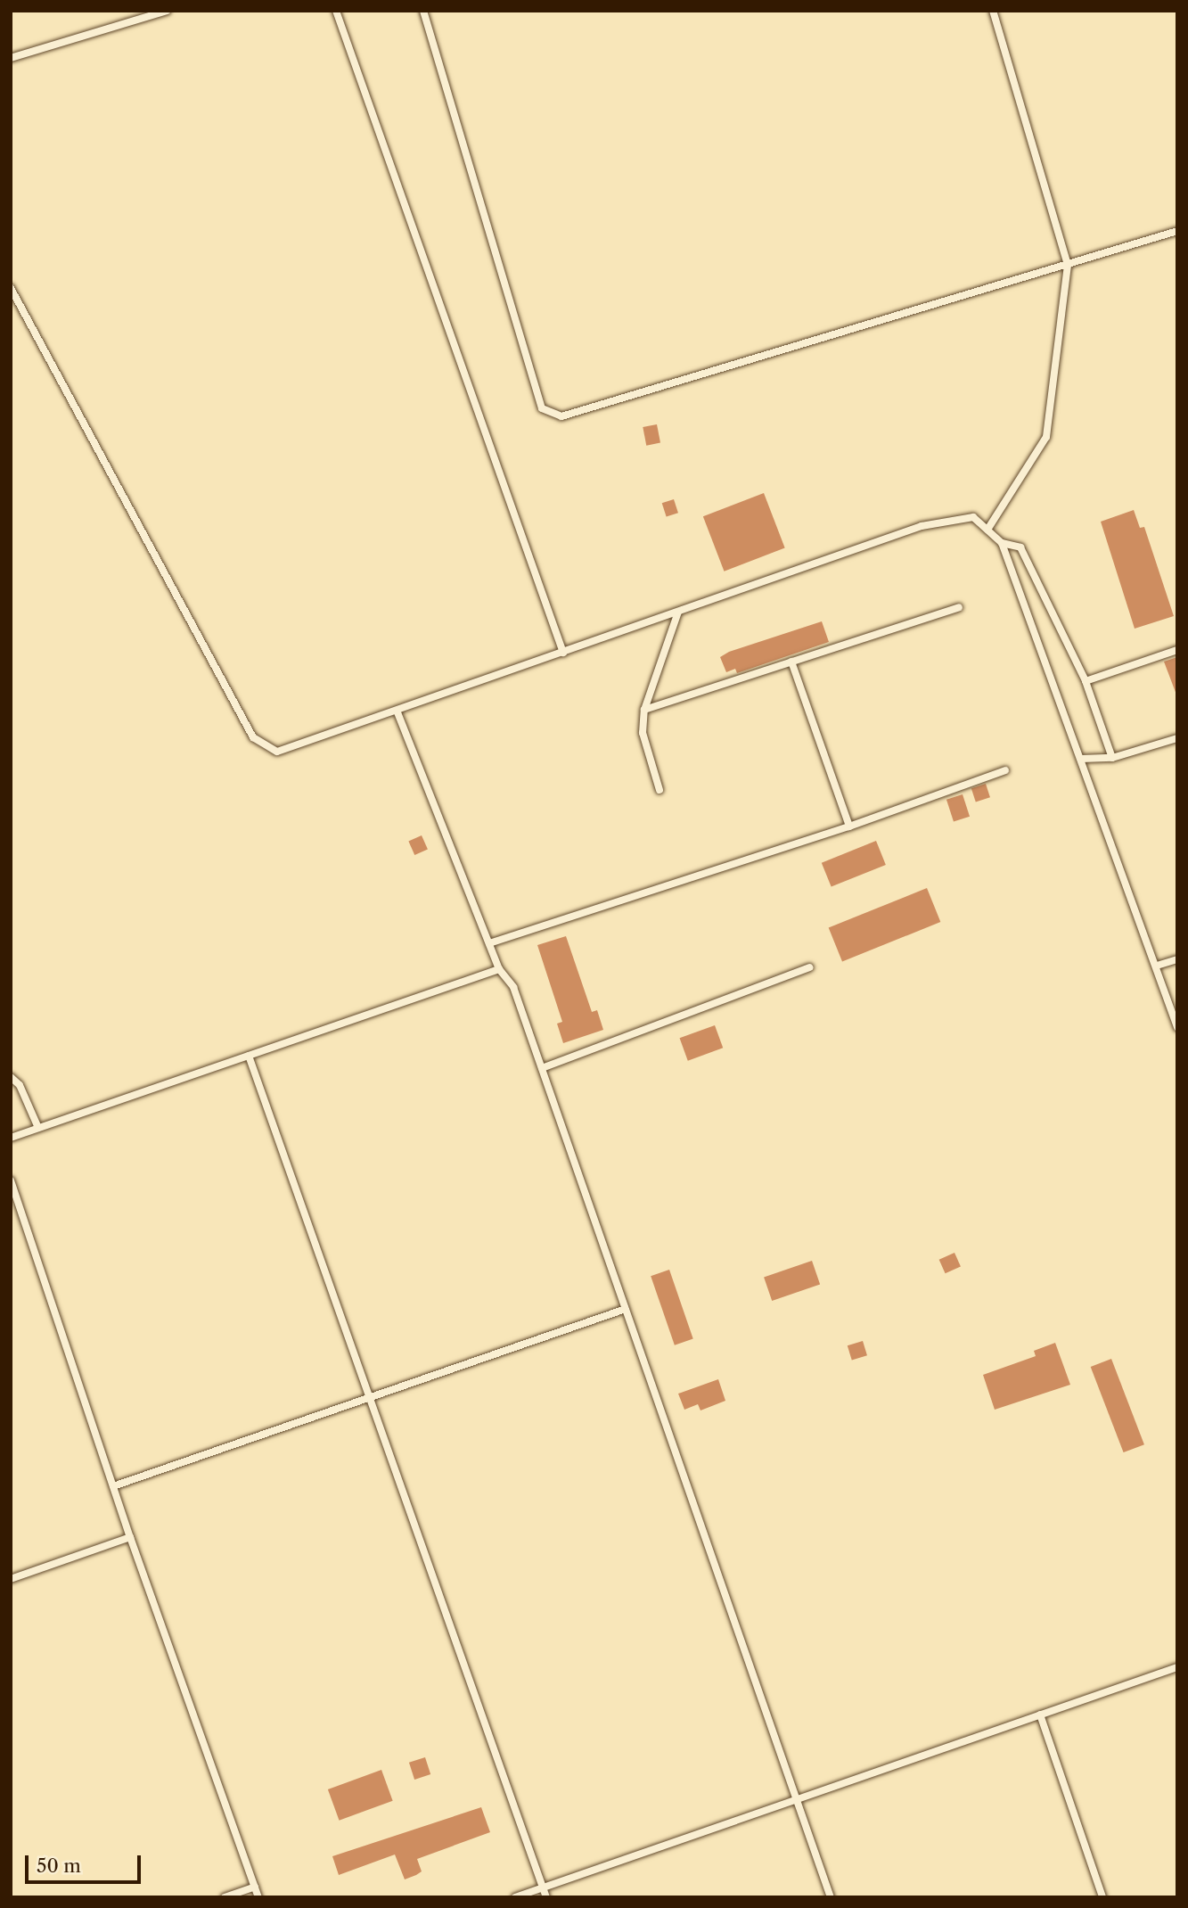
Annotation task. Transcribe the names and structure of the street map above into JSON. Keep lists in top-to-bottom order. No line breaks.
{"scale_bar":"50 m"}
